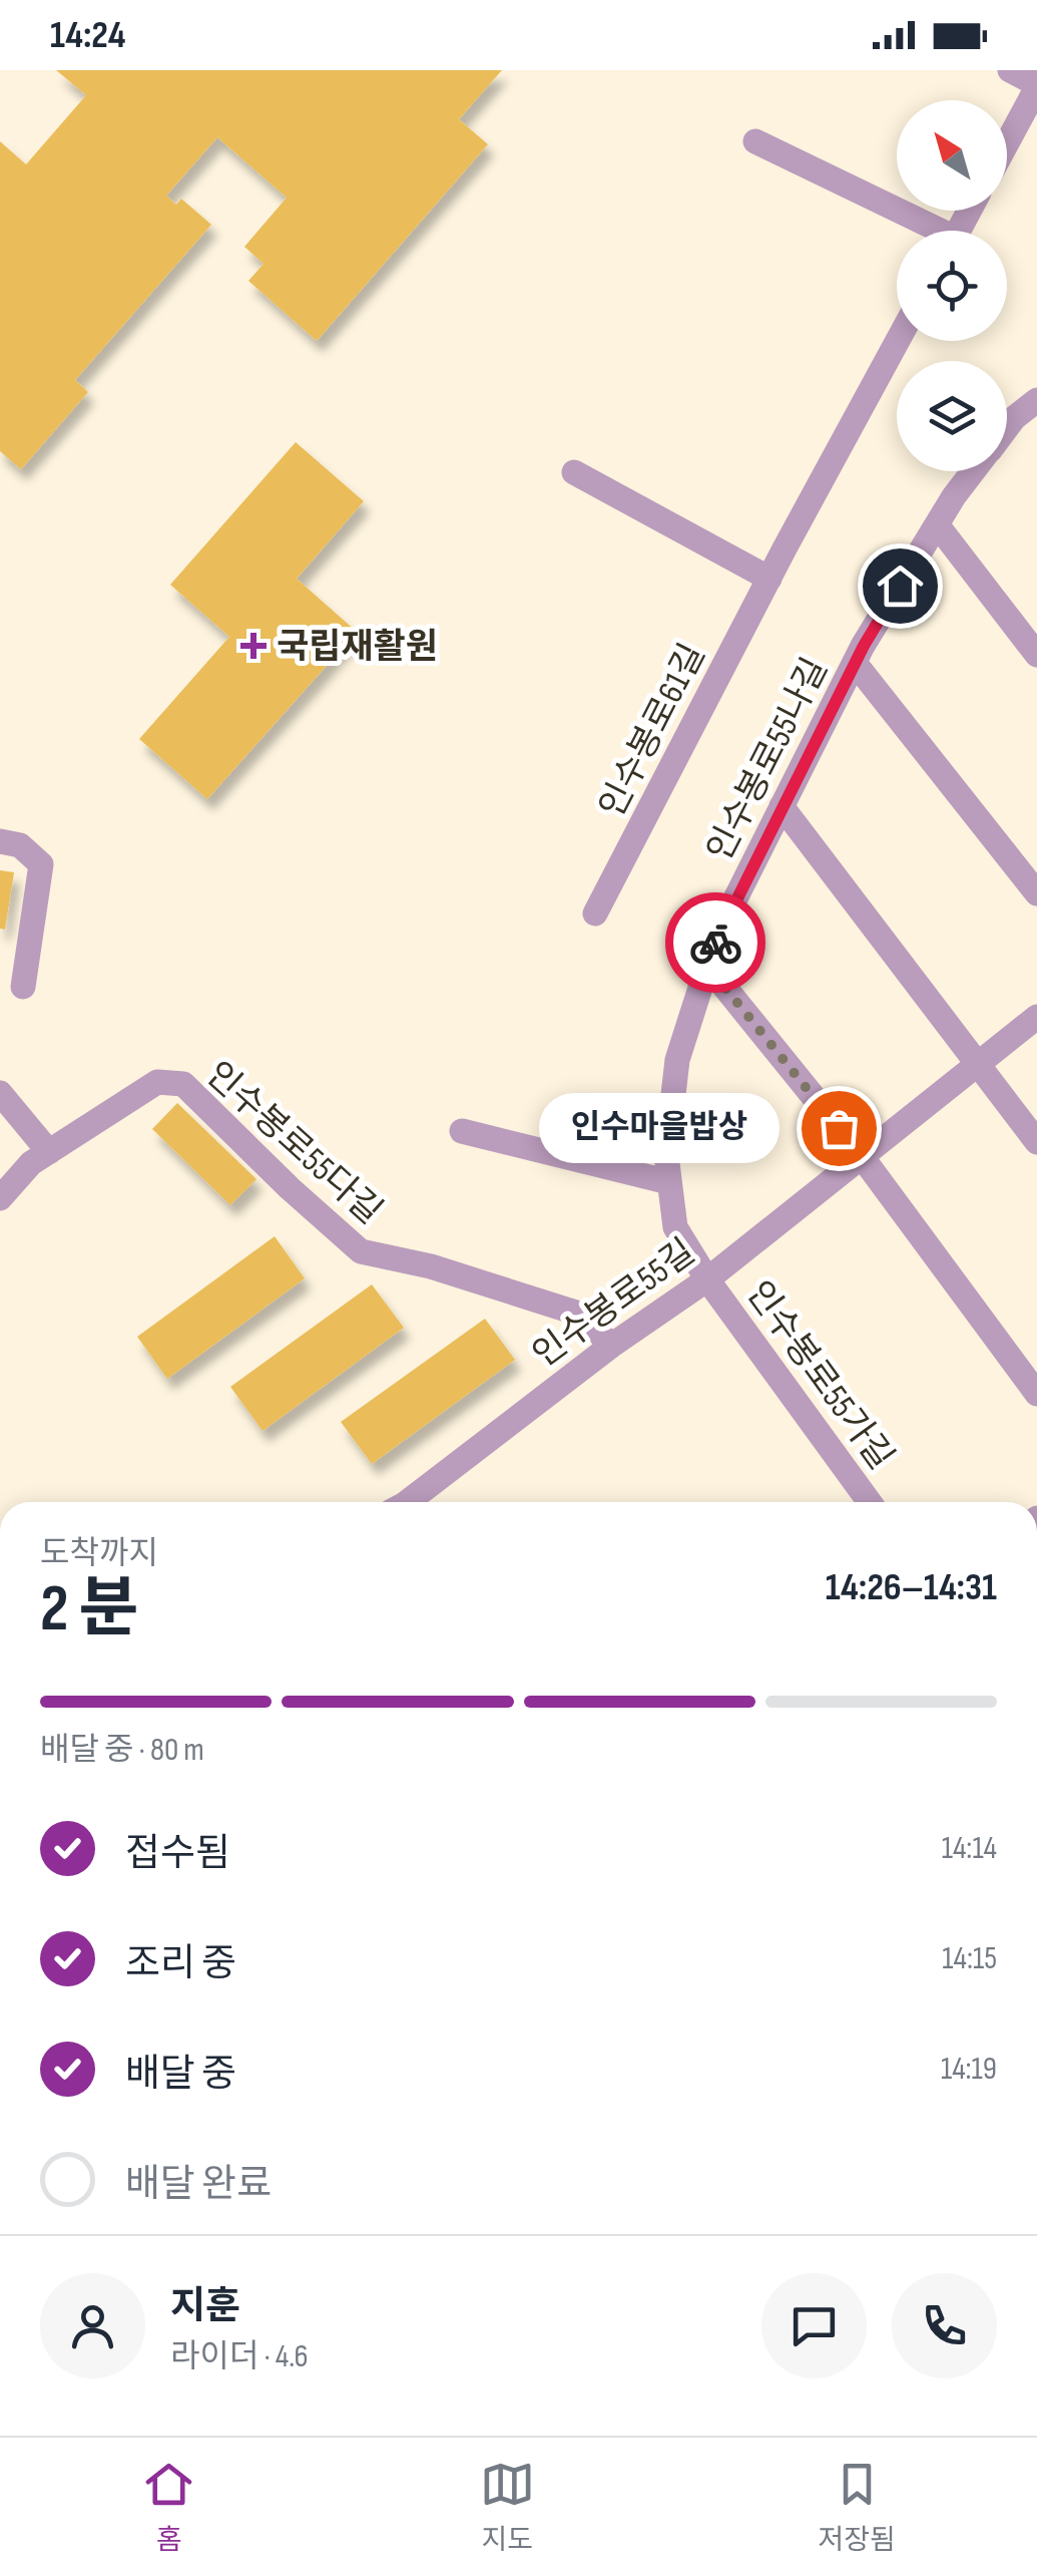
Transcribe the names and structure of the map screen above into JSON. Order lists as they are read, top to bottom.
{
  "streets": {
    "street": [
      "인수봉로61길",
      "인수봉로55나길",
      "인수봉로55다길",
      "인수봉로55길",
      "인수봉로55가길"
    ]
  },
  "crossings": [
    ["인수봉로55나길", "인수봉로55길"],
    ["인수봉로55나길", "인수봉로55가길"],
    ["인수봉로55다길", "인수봉로55길"],
    ["인수봉로55길", "인수봉로55가길"]
  ],
  "places": {
    "health": ["국립재활원"],
    "other": ["인수마을밥상"]
  },
  "north": "top left",
  "page": {
    "status": "14:24",
    "bubble": "인수마을밥상",
    "heading": ["2 분", "도착까지", "14:26–14:31"],
    "panel": ["지훈", "라이더 · 4.6"],
    "bar": "배달 중 · 80 m",
    "list": [
      ["접수됨", "14:14"],
      ["조리 중", "14:15"],
      ["배달 중", "14:19"],
      "배달 완료"
    ],
    "tabs": ["홈", "지도", "저장됨"]
  }
}
